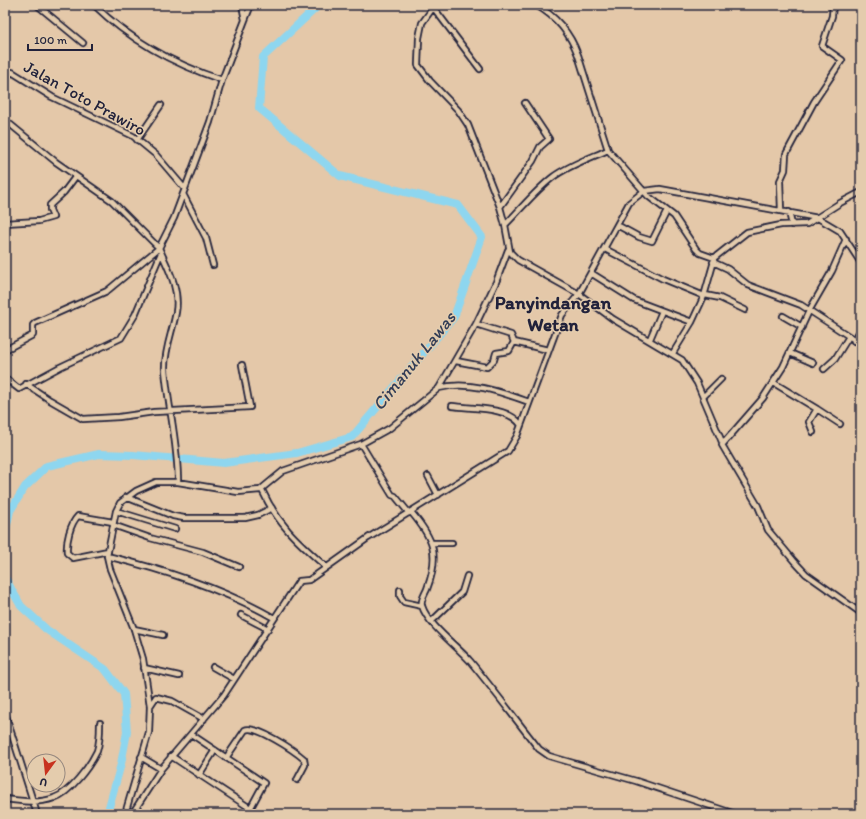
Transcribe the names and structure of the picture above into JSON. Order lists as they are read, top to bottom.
{
  "streets": {
    "street": ["Jalan Toto Prawiro"]
  },
  "districts": ["Panyindangan Wetan"],
  "water": ["Cimanuk Lawas"],
  "scale_bar": "100 m",
  "north": "bottom"
}
